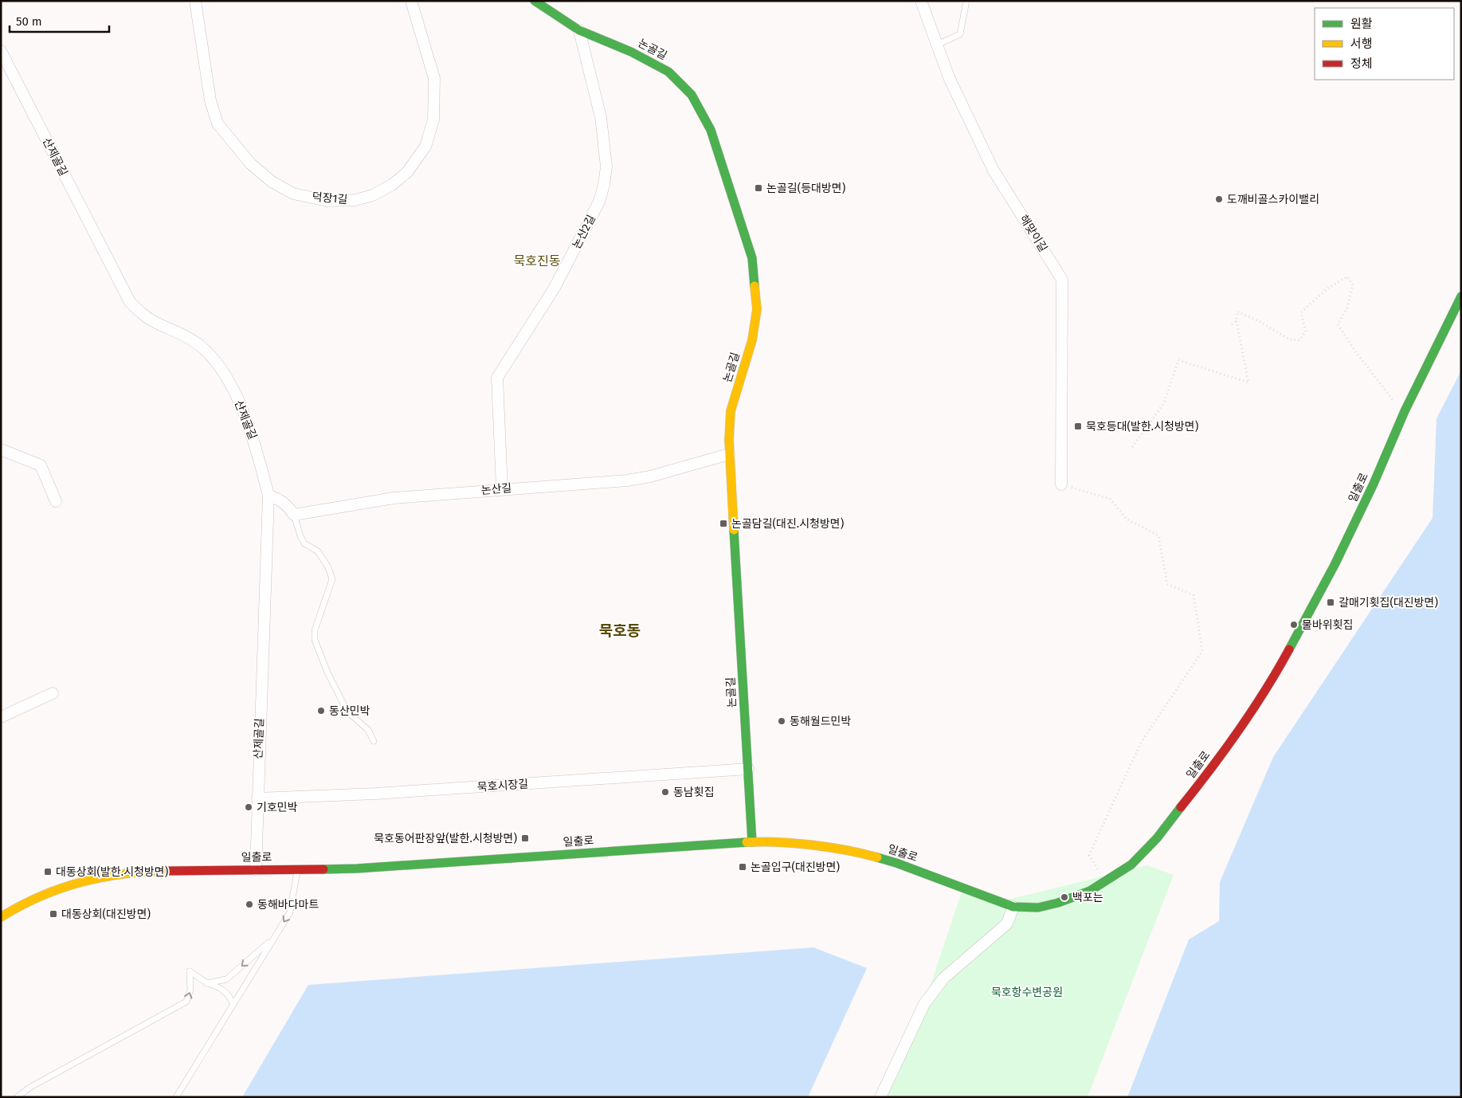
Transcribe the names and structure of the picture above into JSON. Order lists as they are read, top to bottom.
{
  "streets": {
    "street": [
      "논골길",
      "산제골길",
      "덕장1길",
      "논산2길",
      "해맞이길",
      "일출로",
      "논산길",
      "묵호시장길"
    ]
  },
  "crossings": [
    ["논골길", "논산2길"],
    ["논골길", "일출로"],
    ["논골길", "논산길"],
    ["논골길", "묵호시장길"],
    ["산제골길", "일출로"],
    ["산제골길", "묵호시장길"],
    ["논산2길", "논산길"]
  ],
  "districts": ["묵호진동", "묵호동"],
  "parks": ["묵호항수변공원"],
  "places": {
    "transit": [
      "논골길(등대방면)",
      "묵호등대(발한.시청방면)",
      "논골담길(대진.시청방면)",
      "갈매기횟집(대진방면)",
      "묵호동어판장앞(발한.시청방면)",
      "논골입구(대진방면)",
      "대동상회(발한.시청방면)",
      "대동상회(대진방면)"
    ],
    "other": [
      "도깨비골스카이밸리",
      "물바위횟집",
      "동산민박",
      "동해월드민박",
      "동남횟집",
      "기호민박",
      "백포는",
      "동해바다마트"
    ]
  },
  "legend": ["원활", "서행", "정체"],
  "scale_bar": "50 m"
}
